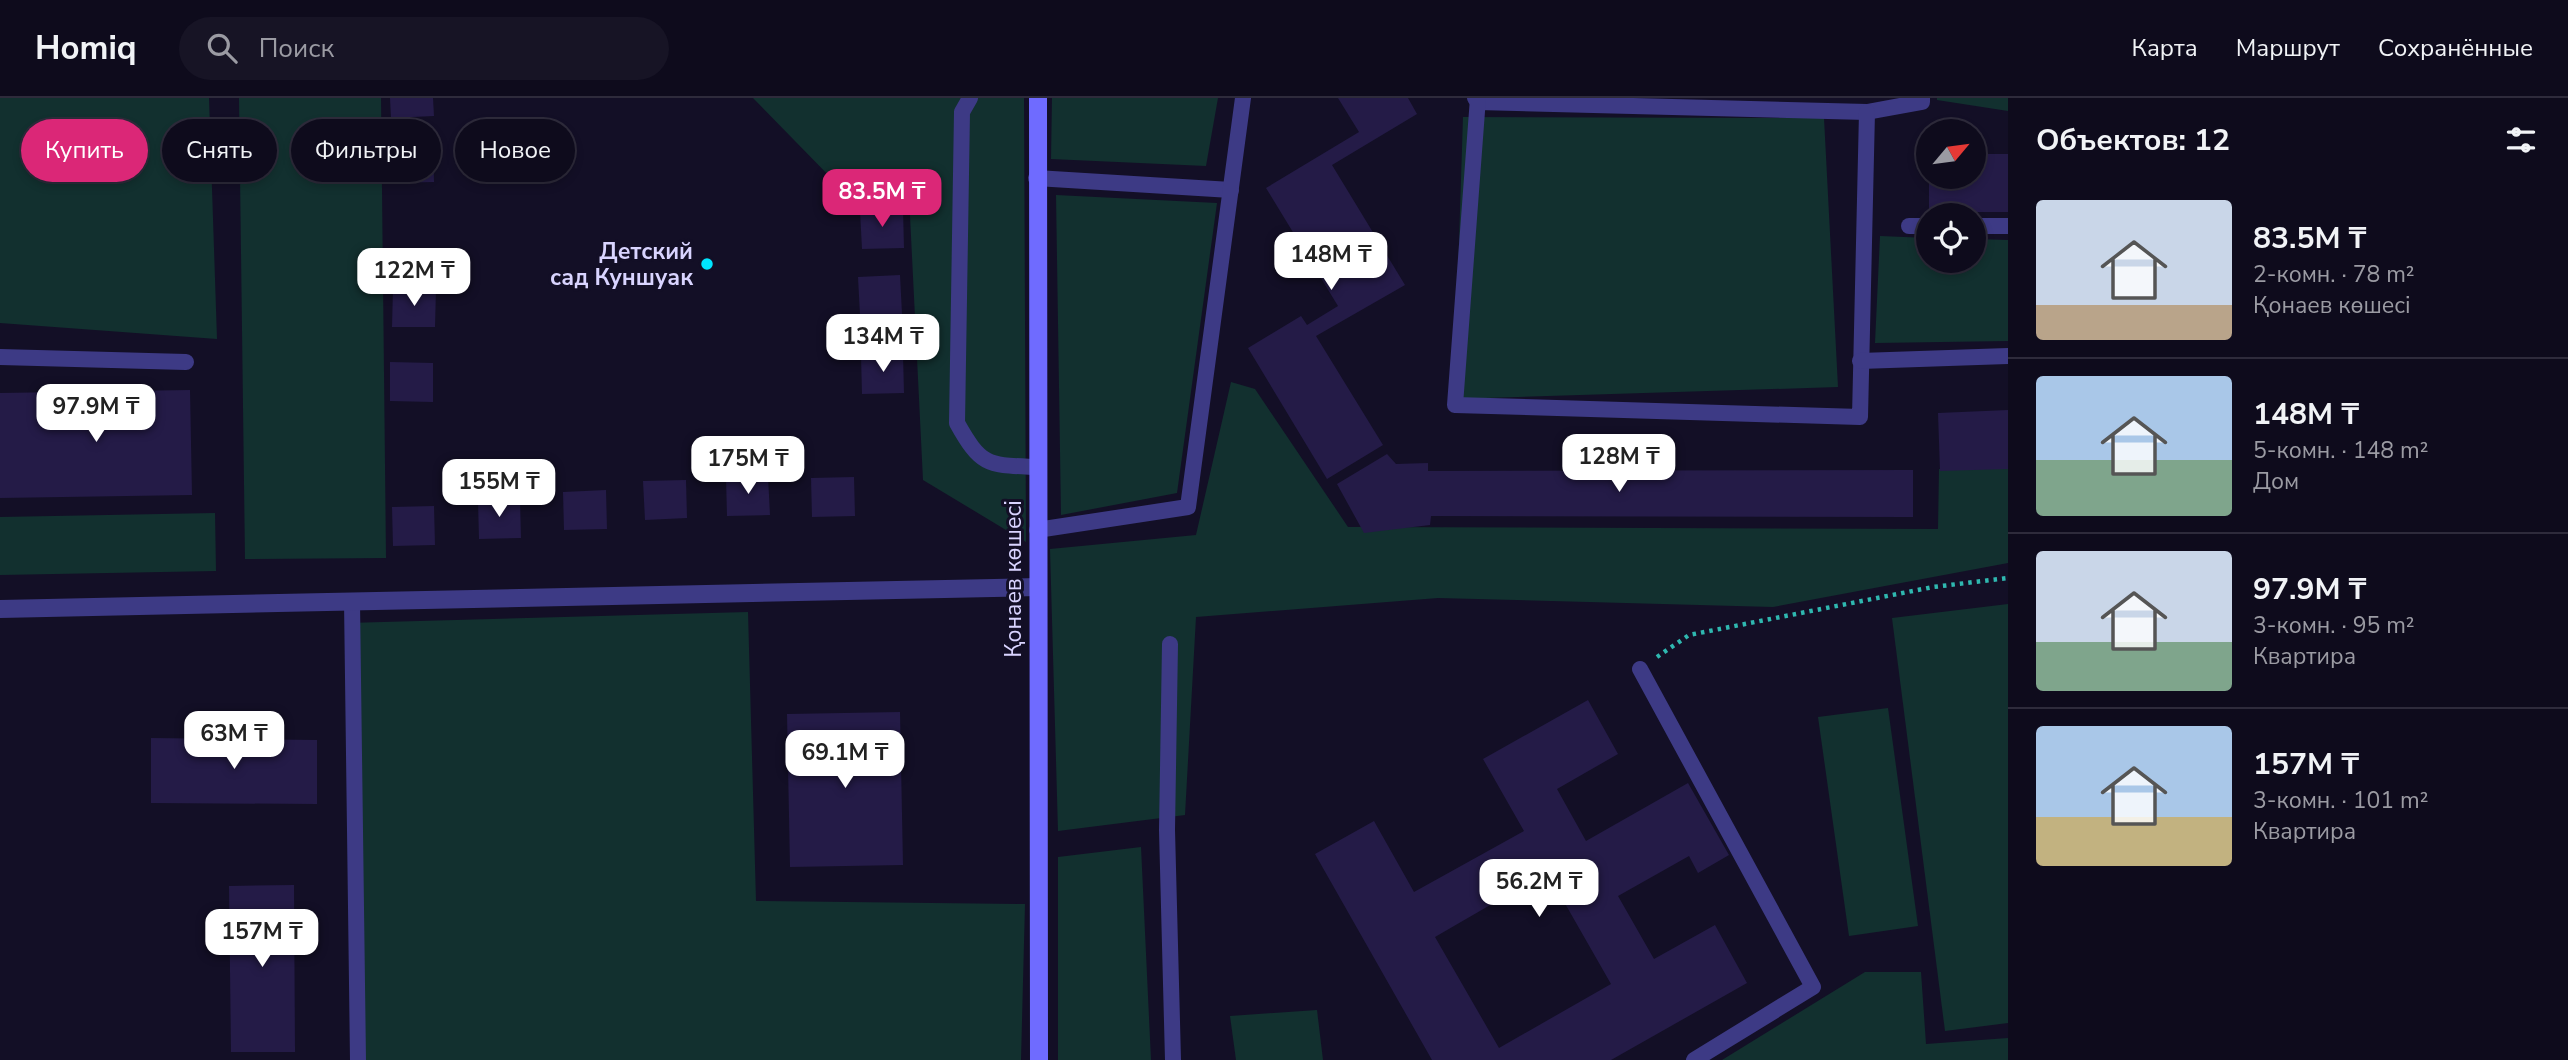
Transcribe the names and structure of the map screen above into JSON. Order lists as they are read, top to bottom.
{
  "streets": {
    "street": ["Қонаев көшесі"]
  },
  "places": ["Детский сад Куншуак"],
  "north": "top right",
  "page": {
    "header": "Homiq",
    "search": "Поиск",
    "nav": ["Карта", "Маршрут", "Сохранённые"],
    "heading": "Объектов: 12",
    "chip": [
      "Купить",
      "Снять",
      "Фильтры",
      "Новое"
    ],
    "price": [
      "83.5M ₸",
      "148M ₸",
      "122M ₸",
      "134M ₸",
      "97.9M ₸",
      "128M ₸",
      "175M ₸",
      "155M ₸",
      "63M ₸",
      "69.1M ₸",
      "56.2M ₸",
      "157M ₸"
    ],
    "list": [
      {
        "name": "83.5M ₸",
        "note": "2-комн. · 78 m² · Қонаев көшесі"
      },
      {
        "name": "148M ₸",
        "note": "5-комн. · 148 m² · Дом"
      },
      {
        "name": "97.9M ₸",
        "note": "3-комн. · 95 m² · Квартира"
      },
      {
        "name": "157M ₸",
        "note": "3-комн. · 101 m² · Квартира"
      }
    ]
  }
}
